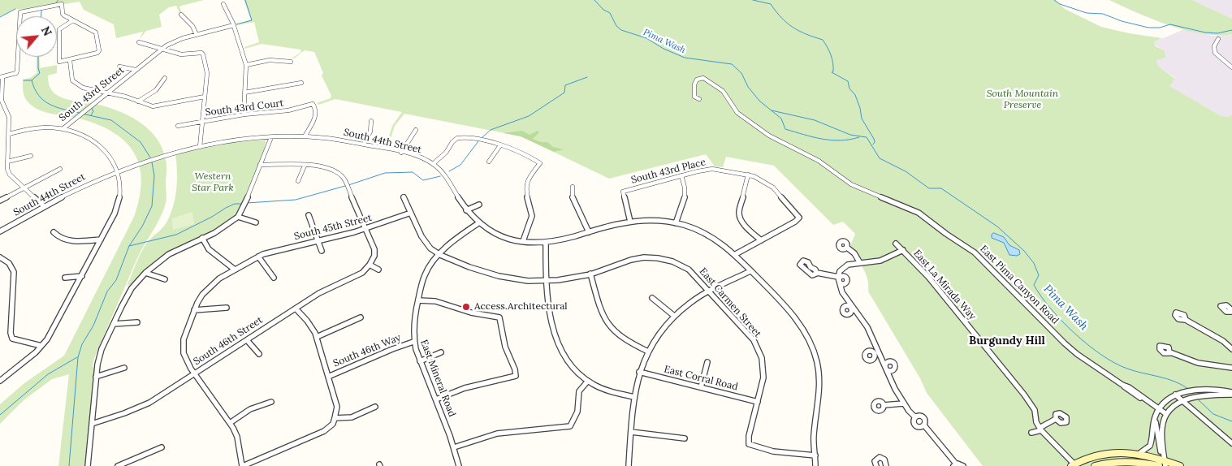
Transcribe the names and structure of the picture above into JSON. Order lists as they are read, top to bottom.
{
  "streets": {
    "street": [
      "South 43rd Street",
      "South 43rd Court",
      "South 44th Street",
      "South 43rd Place",
      "South 45th Street",
      "East La Mirada Way",
      "East Pima Canyon Road",
      "East Carmen Street",
      "South 46th Street",
      "South 46th Way",
      "East Mineral Road",
      "East Corral Road"
    ]
  },
  "crossings": [
    ["South 43rd Court", "South 44th Street"],
    ["South 44th Street", "South 43rd Place"],
    ["South 44th Street", "East Carmen Street"],
    ["South 44th Street", "East Mineral Road"],
    ["South 45th Street", "South 46th Street"],
    ["East Carmen Street", "East Mineral Road"],
    ["East Carmen Street", "East Corral Road"],
    ["South 46th Way", "East Mineral Road"]
  ],
  "districts": ["Burgundy Hill"],
  "water": ["Pima Wash"],
  "parks": ["South Mountain Preserve", "Western Star Park"],
  "places": ["Access.Architectural"],
  "north": "top right"
}
